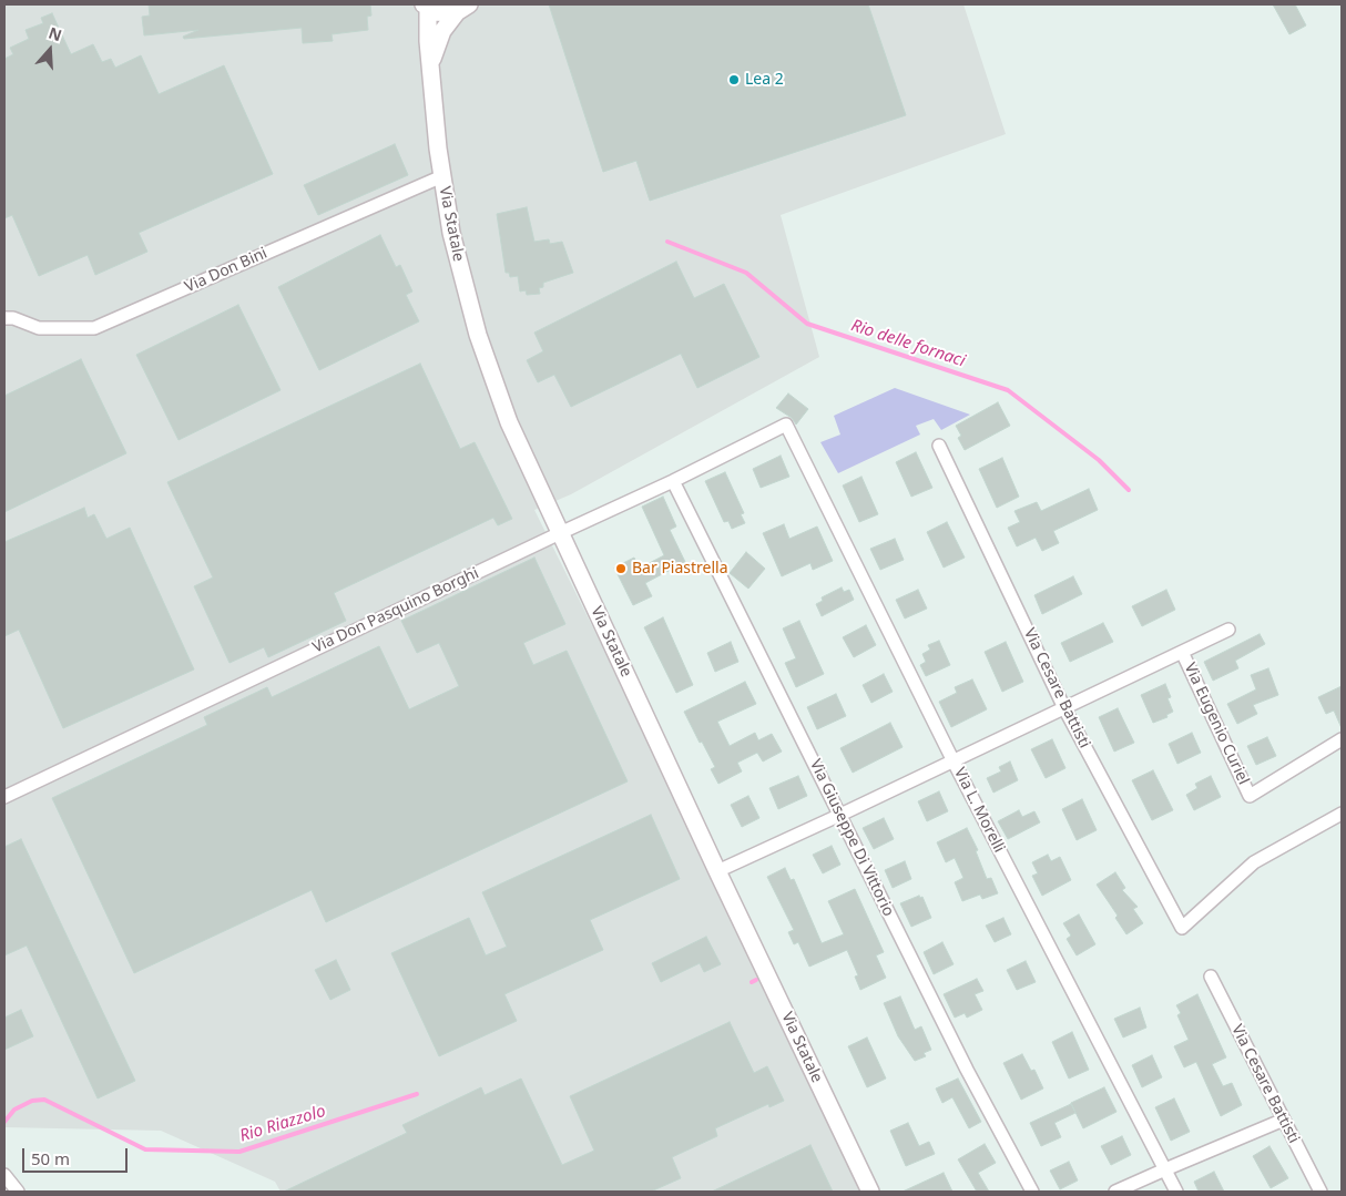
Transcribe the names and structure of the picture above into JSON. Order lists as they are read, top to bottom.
{
  "streets": {
    "main road": ["Via Statale"],
    "street": [
      "Via Don Bini",
      "Via Don Pasquino Borghi",
      "Via Cesare Battisti",
      "Via Eugenio Curiel",
      "Via L. Morelli",
      "Via Giuseppe Di Vittorio"
    ]
  },
  "crossings": [
    ["Via Statale", "Via Don Bini"],
    ["Via Statale", "Via Don Pasquino Borghi"],
    ["Via Statale", "Via Eugenio Curiel"],
    ["Via Don Pasquino Borghi", "Via L. Morelli"],
    ["Via Don Pasquino Borghi", "Via Giuseppe Di Vittorio"],
    ["Via Cesare Battisti", "Via Eugenio Curiel"],
    ["Via Eugenio Curiel", "Via L. Morelli"],
    ["Via Eugenio Curiel", "Via Giuseppe Di Vittorio"]
  ],
  "water": ["Rio delle fornaci", "Rio Riazzolo"],
  "places": ["Lea 2", "Bar Piastrella"],
  "scale_bar": "50 m",
  "north": "top"
}
